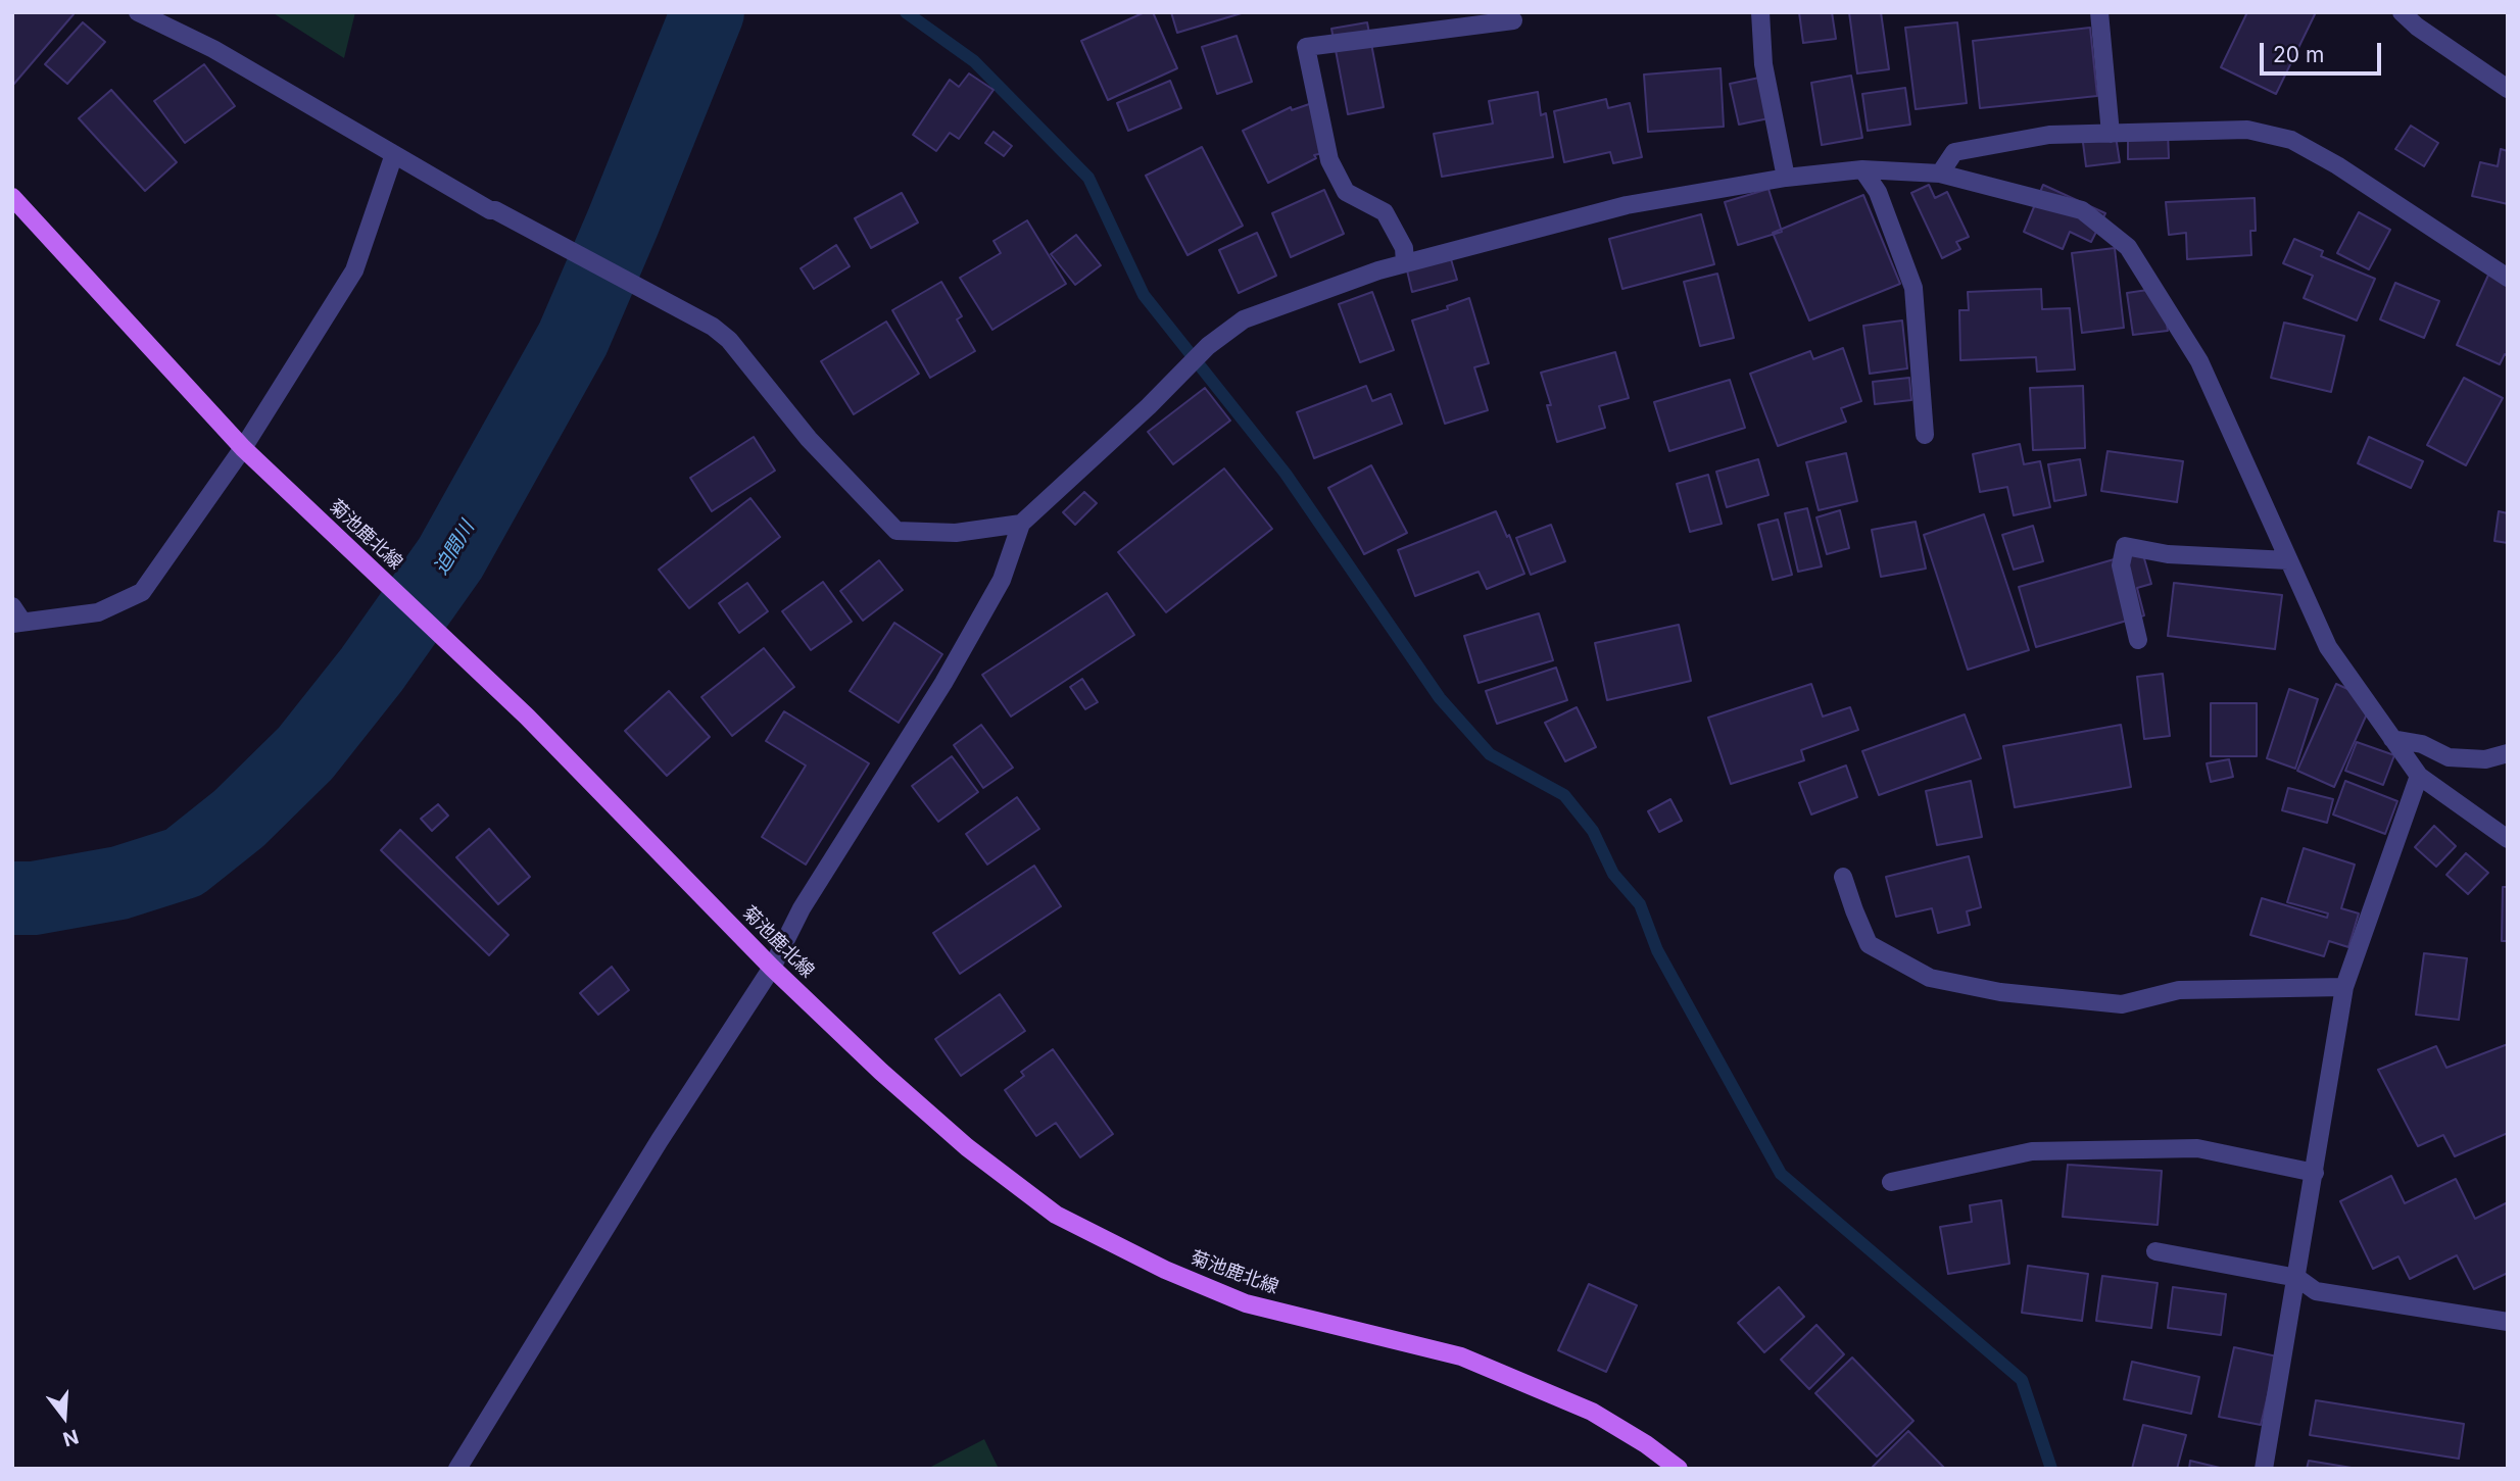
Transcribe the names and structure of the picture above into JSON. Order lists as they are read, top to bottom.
{
  "streets": {
    "main road": ["菊池鹿北線"]
  },
  "water": ["迫間川"],
  "scale_bar": "20 m",
  "north": "bottom"
}
